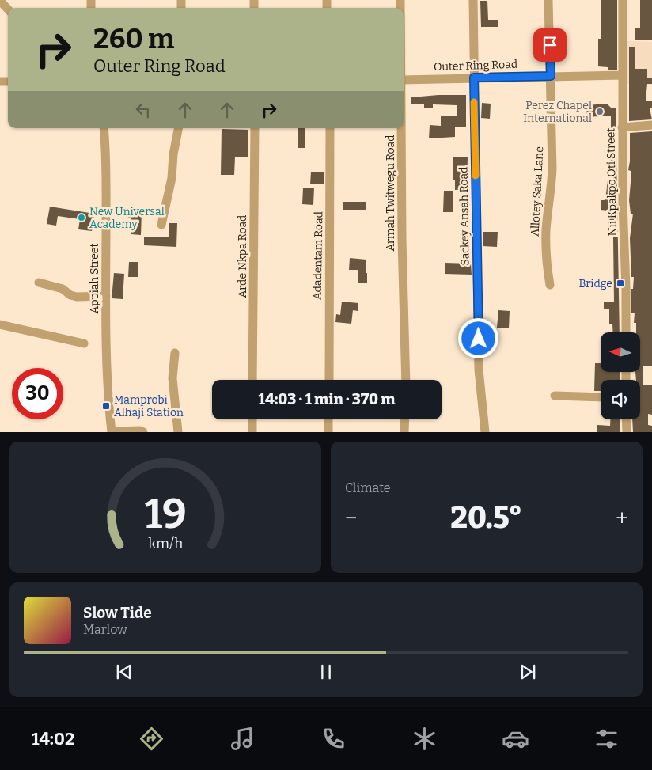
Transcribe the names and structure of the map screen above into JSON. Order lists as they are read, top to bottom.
{
  "streets": {
    "street": [
      "Outer Ring Road",
      "Nii Kpakpo Oti Street",
      "Allotey Saka Lane",
      "Armah Twitwegu Road",
      "Sackey Ansah Road",
      "Adadentam Road",
      "Arde Nkpa Road",
      "Appiah Street"
    ]
  },
  "crossings": [
    ["Outer Ring Road", "Nii Kpakpo Oti Street"],
    ["Outer Ring Road", "Allotey Saka Lane"],
    ["Outer Ring Road", "Sackey Ansah Road"]
  ],
  "places": {
    "other": ["Perez Chapel International", "New Universal Academy"],
    "transit": ["Bridge", "Mamprobi Alhaji Station"]
  },
  "north": "left",
  "page": {
    "turn": ["260 m", "Outer Ring Road"],
    "limit": "30",
    "trip": "14:03 · 1 min · 370 m",
    "tile": "Climate",
    "heat": ["−", "20.5°", "+"],
    "song": ["Slow Tide", "Marlow"],
    "tabs": "14:02",
    "gauge": ["19", "km/h"]
  }
}
